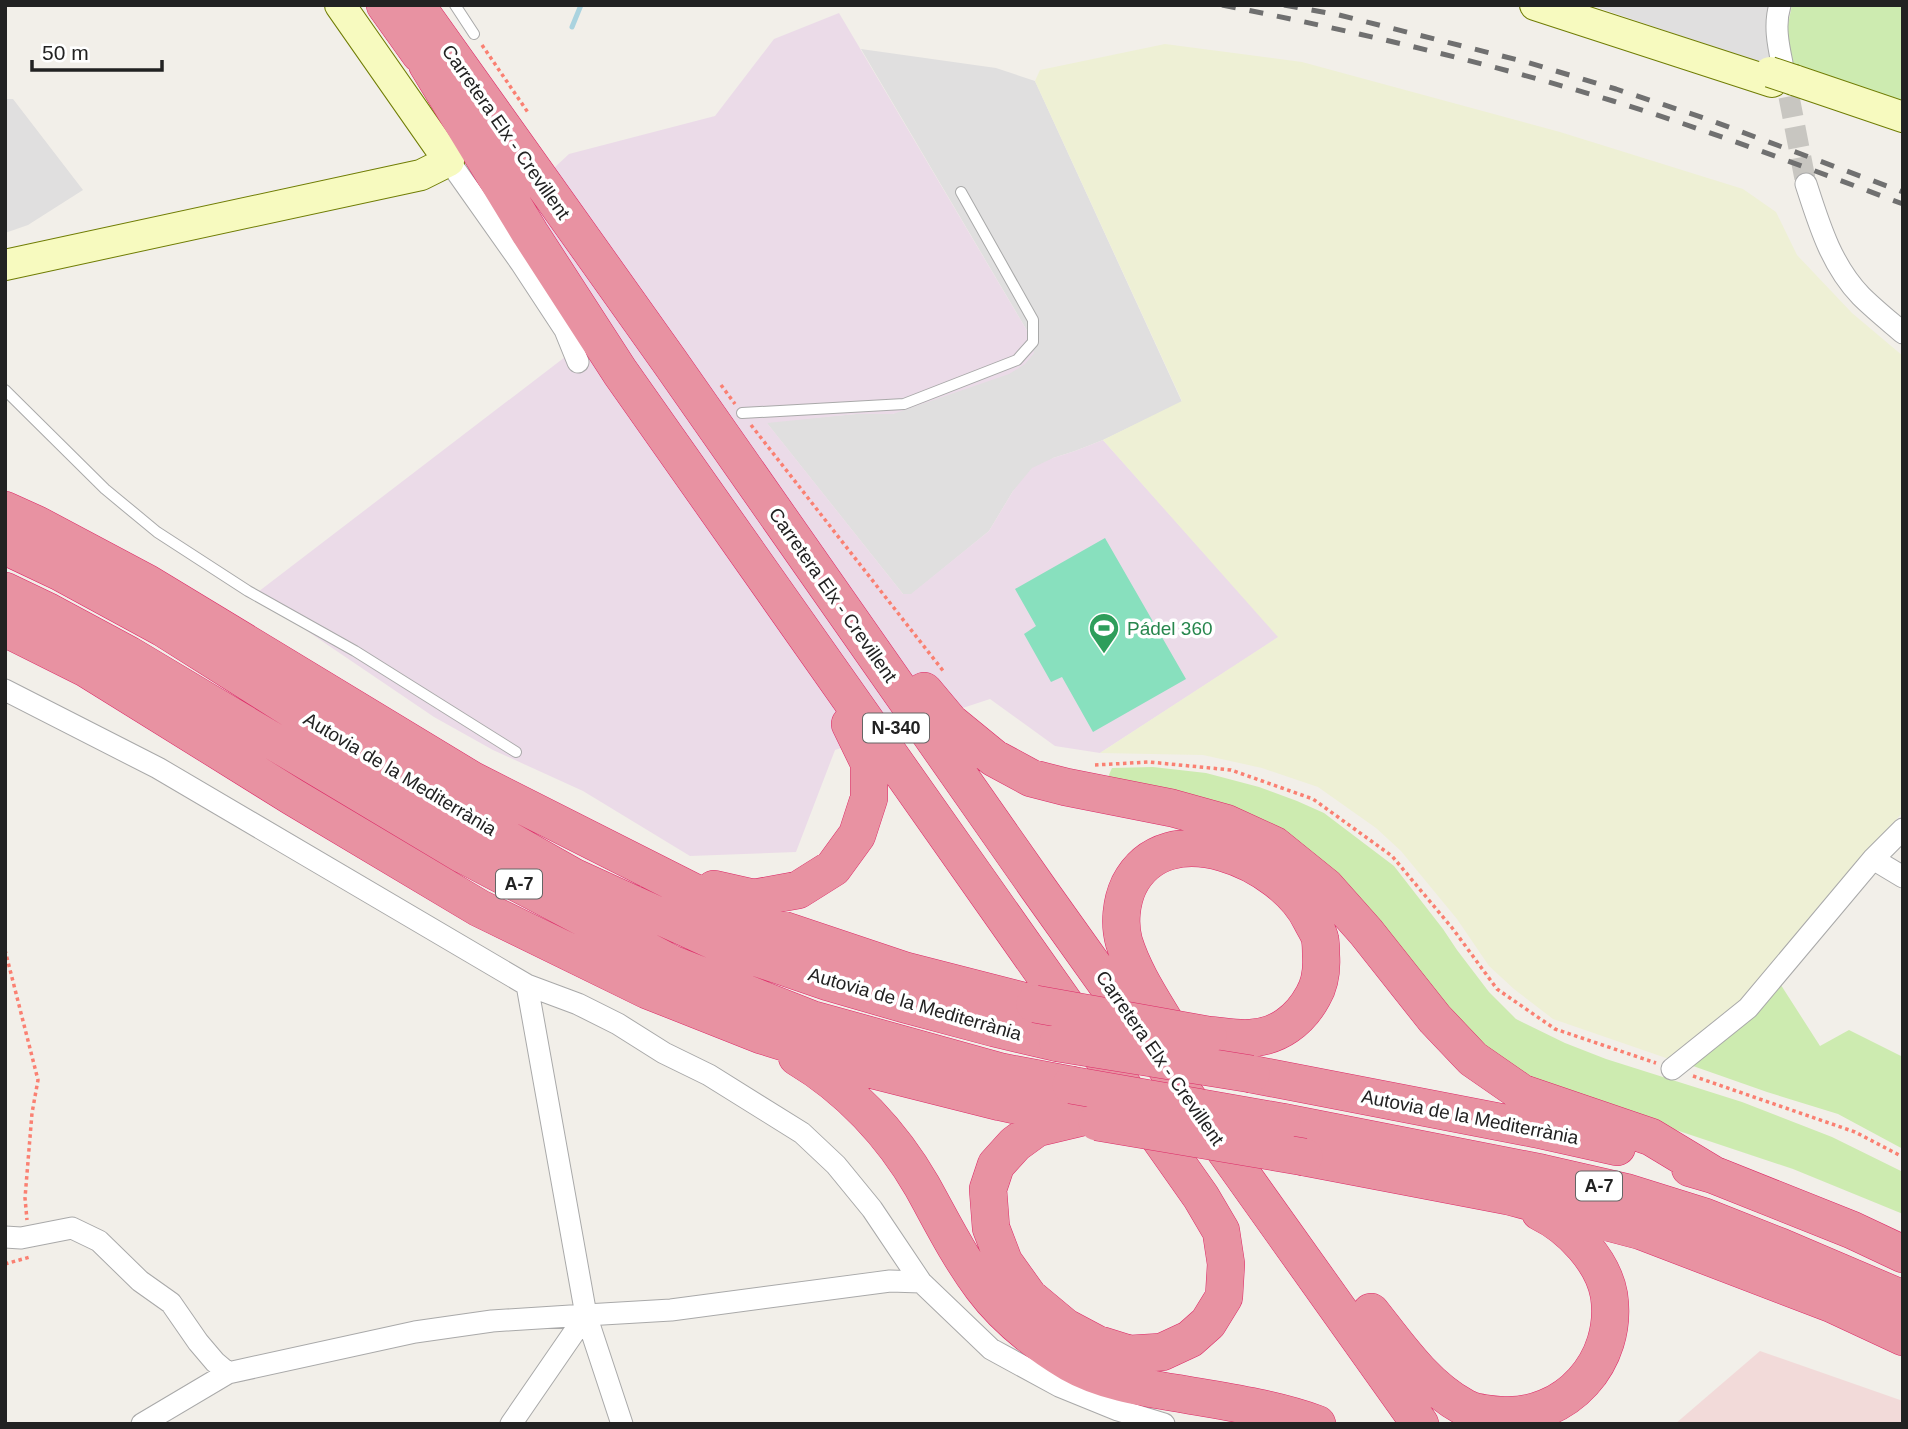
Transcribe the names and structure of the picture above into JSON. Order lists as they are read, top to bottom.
{
  "streets": {
    "highway": [
      "Carretera Elx - Crevillent",
      "N-340",
      "Autovia de la Mediterrània",
      "A-7"
    ]
  },
  "places": {
    "sports": ["Pádel 360"]
  },
  "scale_bar": "50 m"
}
